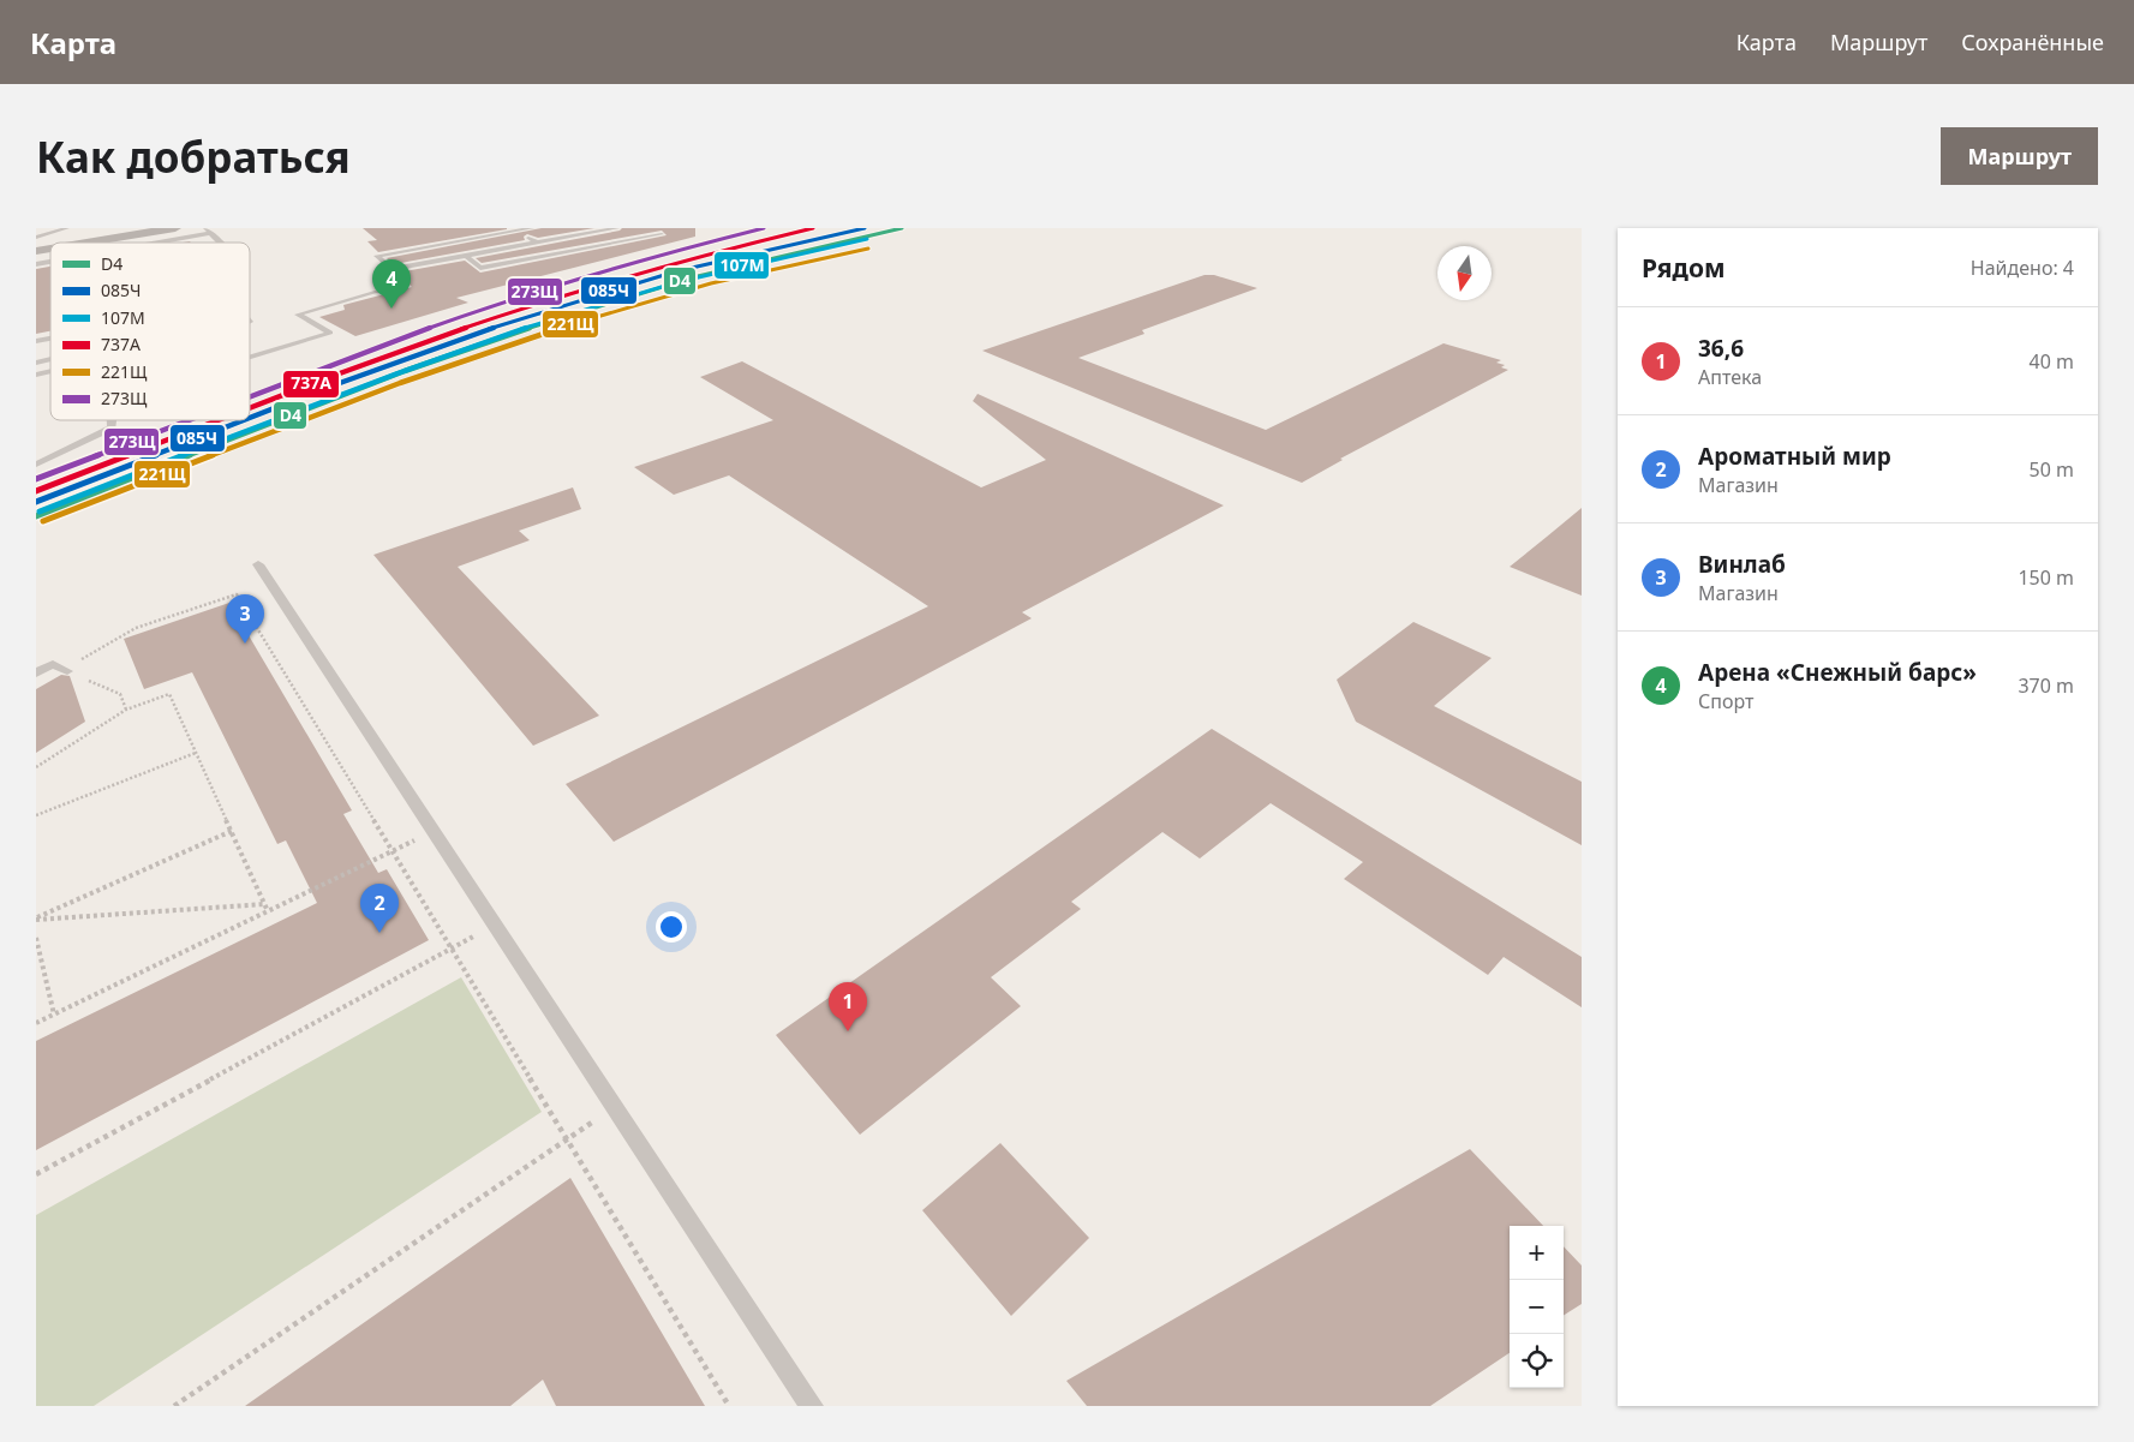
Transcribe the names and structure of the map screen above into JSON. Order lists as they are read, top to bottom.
{
  "lines": [
    "transit line D4",
    "transit line 085Ч",
    "transit line 737А",
    "transit line 273Щ",
    "transit line 107М",
    "transit line 221Щ"
  ],
  "legend": [
    "D4",
    "085Ч",
    "107М",
    "737А",
    "221Щ",
    "273Щ"
  ],
  "north": "bottom",
  "page": {
    "header": "Карта",
    "nav": ["Карта", "Маршрут", "Сохранённые"],
    "buttons": "Маршрут",
    "title": "Как добраться",
    "heading": ["Рядом", "Найдено: 4"],
    "pins": [
      "4",
      "3",
      "2",
      "1"
    ],
    "list": [
      {
        "mark": "1",
        "name": "36,6",
        "note": "Аптека",
        "value": "40 m"
      },
      {
        "mark": "2",
        "name": "Ароматный мир",
        "note": "Магазин",
        "value": "50 m"
      },
      {
        "mark": "3",
        "name": "Винлаб",
        "note": "Магазин",
        "value": "150 m"
      },
      {
        "mark": "4",
        "name": "Арена «Снежный барс»",
        "note": "Спорт",
        "value": "370 m"
      }
    ],
    "map_buttons": ["+", "−"]
  }
}
